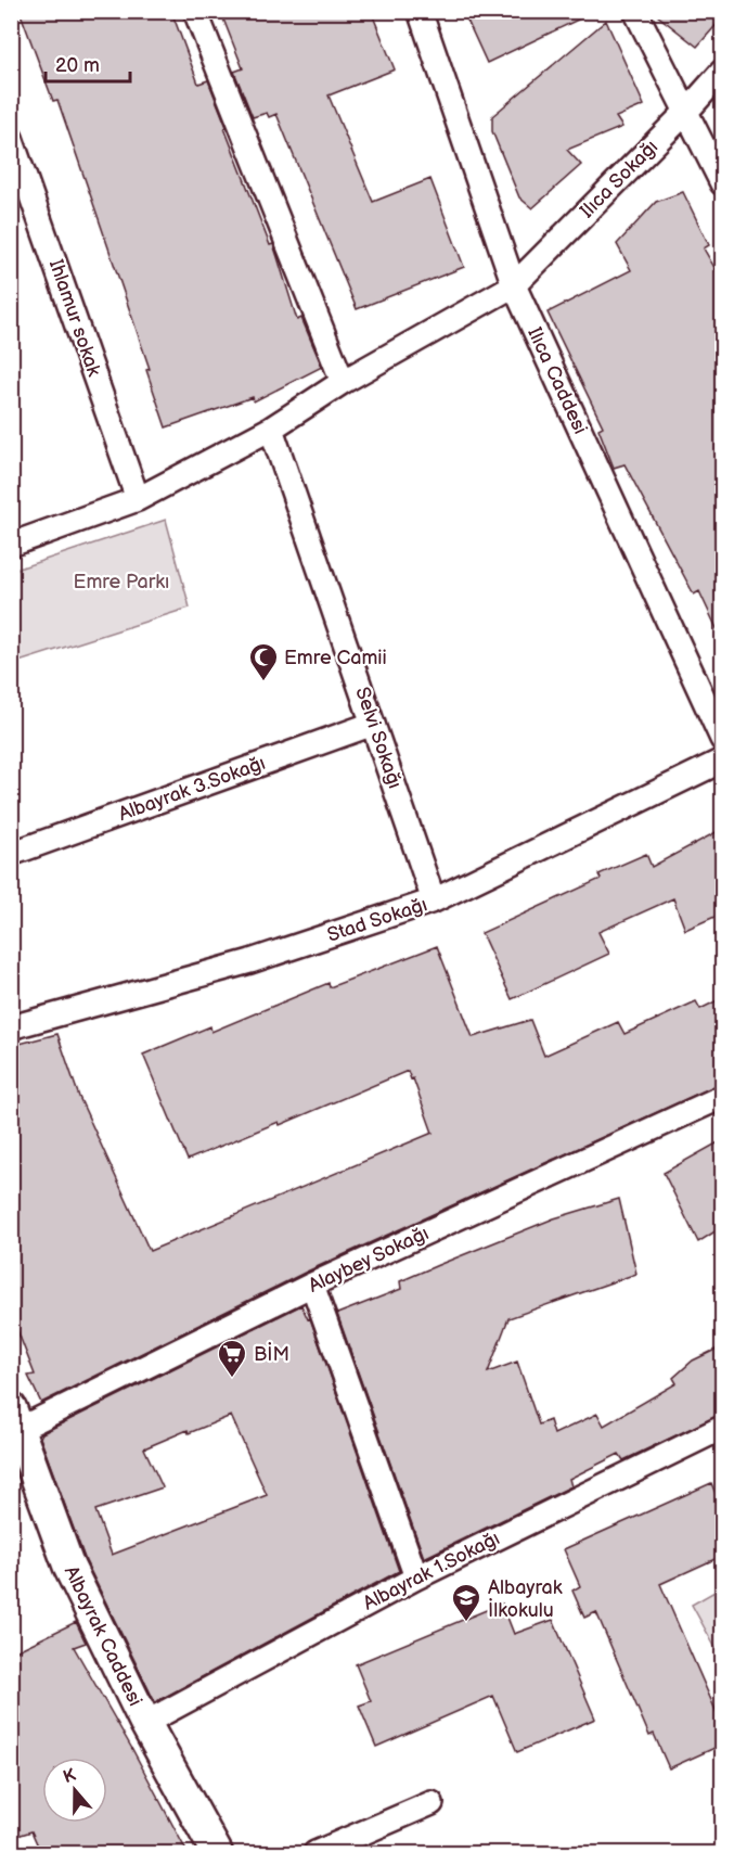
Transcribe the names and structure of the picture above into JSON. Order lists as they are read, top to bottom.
{
  "streets": {
    "street": [
      "Ilıca Sokağı",
      "Ihlamur sokak",
      "Ilıca Caddesi",
      "Selvi Sokağı",
      "Albayrak 3.Sokağı",
      "Stad Sokağı",
      "Alaybey Sokağı",
      "Albayrak 1.Sokağı",
      "Albayrak Caddesi"
    ]
  },
  "crossings": [
    ["Ilıca Sokağı", "Ihlamur sokak"],
    ["Ilıca Sokağı", "Ilıca Caddesi"],
    ["Ilıca Sokağı", "Selvi Sokağı"],
    ["Selvi Sokağı", "Albayrak 3.Sokağı"],
    ["Selvi Sokağı", "Stad Sokağı"],
    ["Alaybey Sokağı", "Albayrak Caddesi"],
    ["Albayrak 1.Sokağı", "Albayrak Caddesi"]
  ],
  "parks": ["Emre Parkı"],
  "places": {
    "mosque": ["Emre Camii"],
    "supermarket": ["BİM"],
    "school or university": ["Albayrak İlkokulu"]
  },
  "scale_bar": "20 m",
  "north": "top"
}
